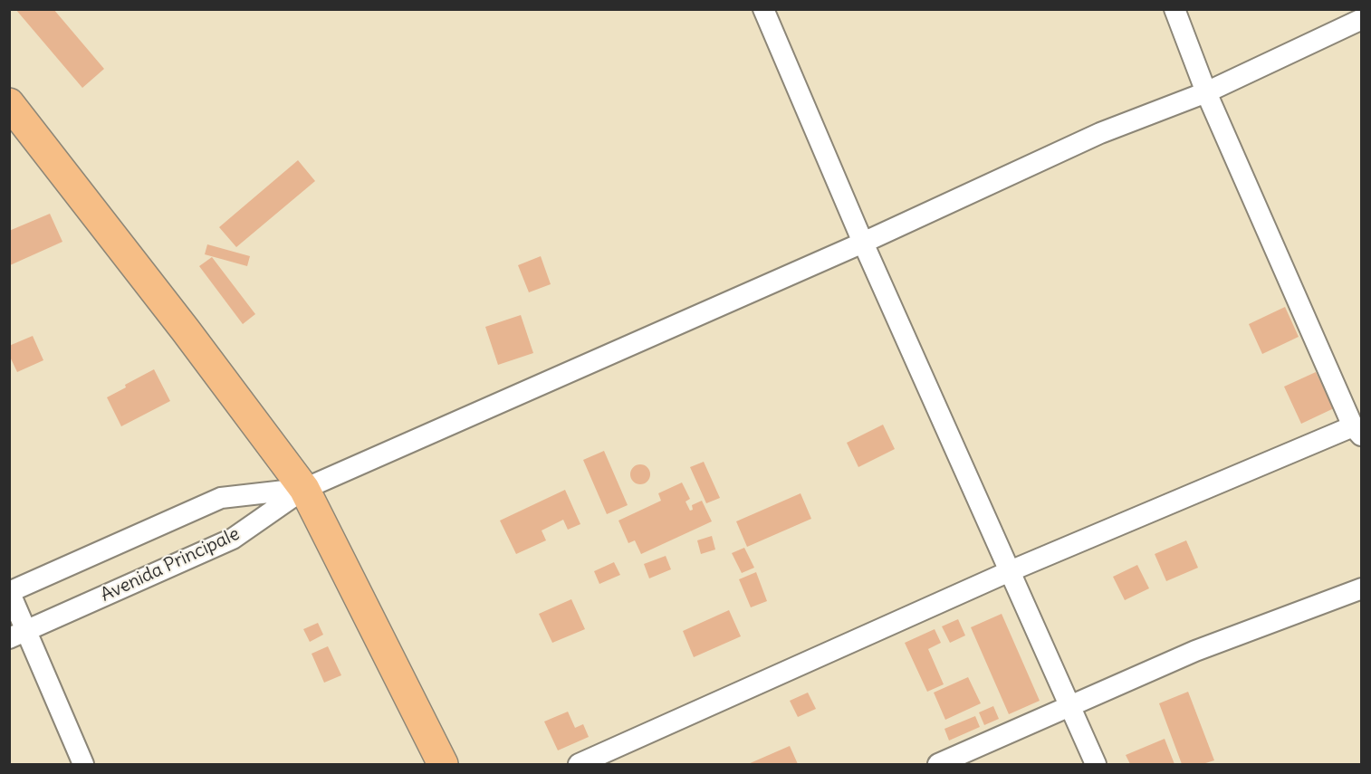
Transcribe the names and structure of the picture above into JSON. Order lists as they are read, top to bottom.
{
  "streets": {
    "street": ["Avenida Principale"]
  }
}
